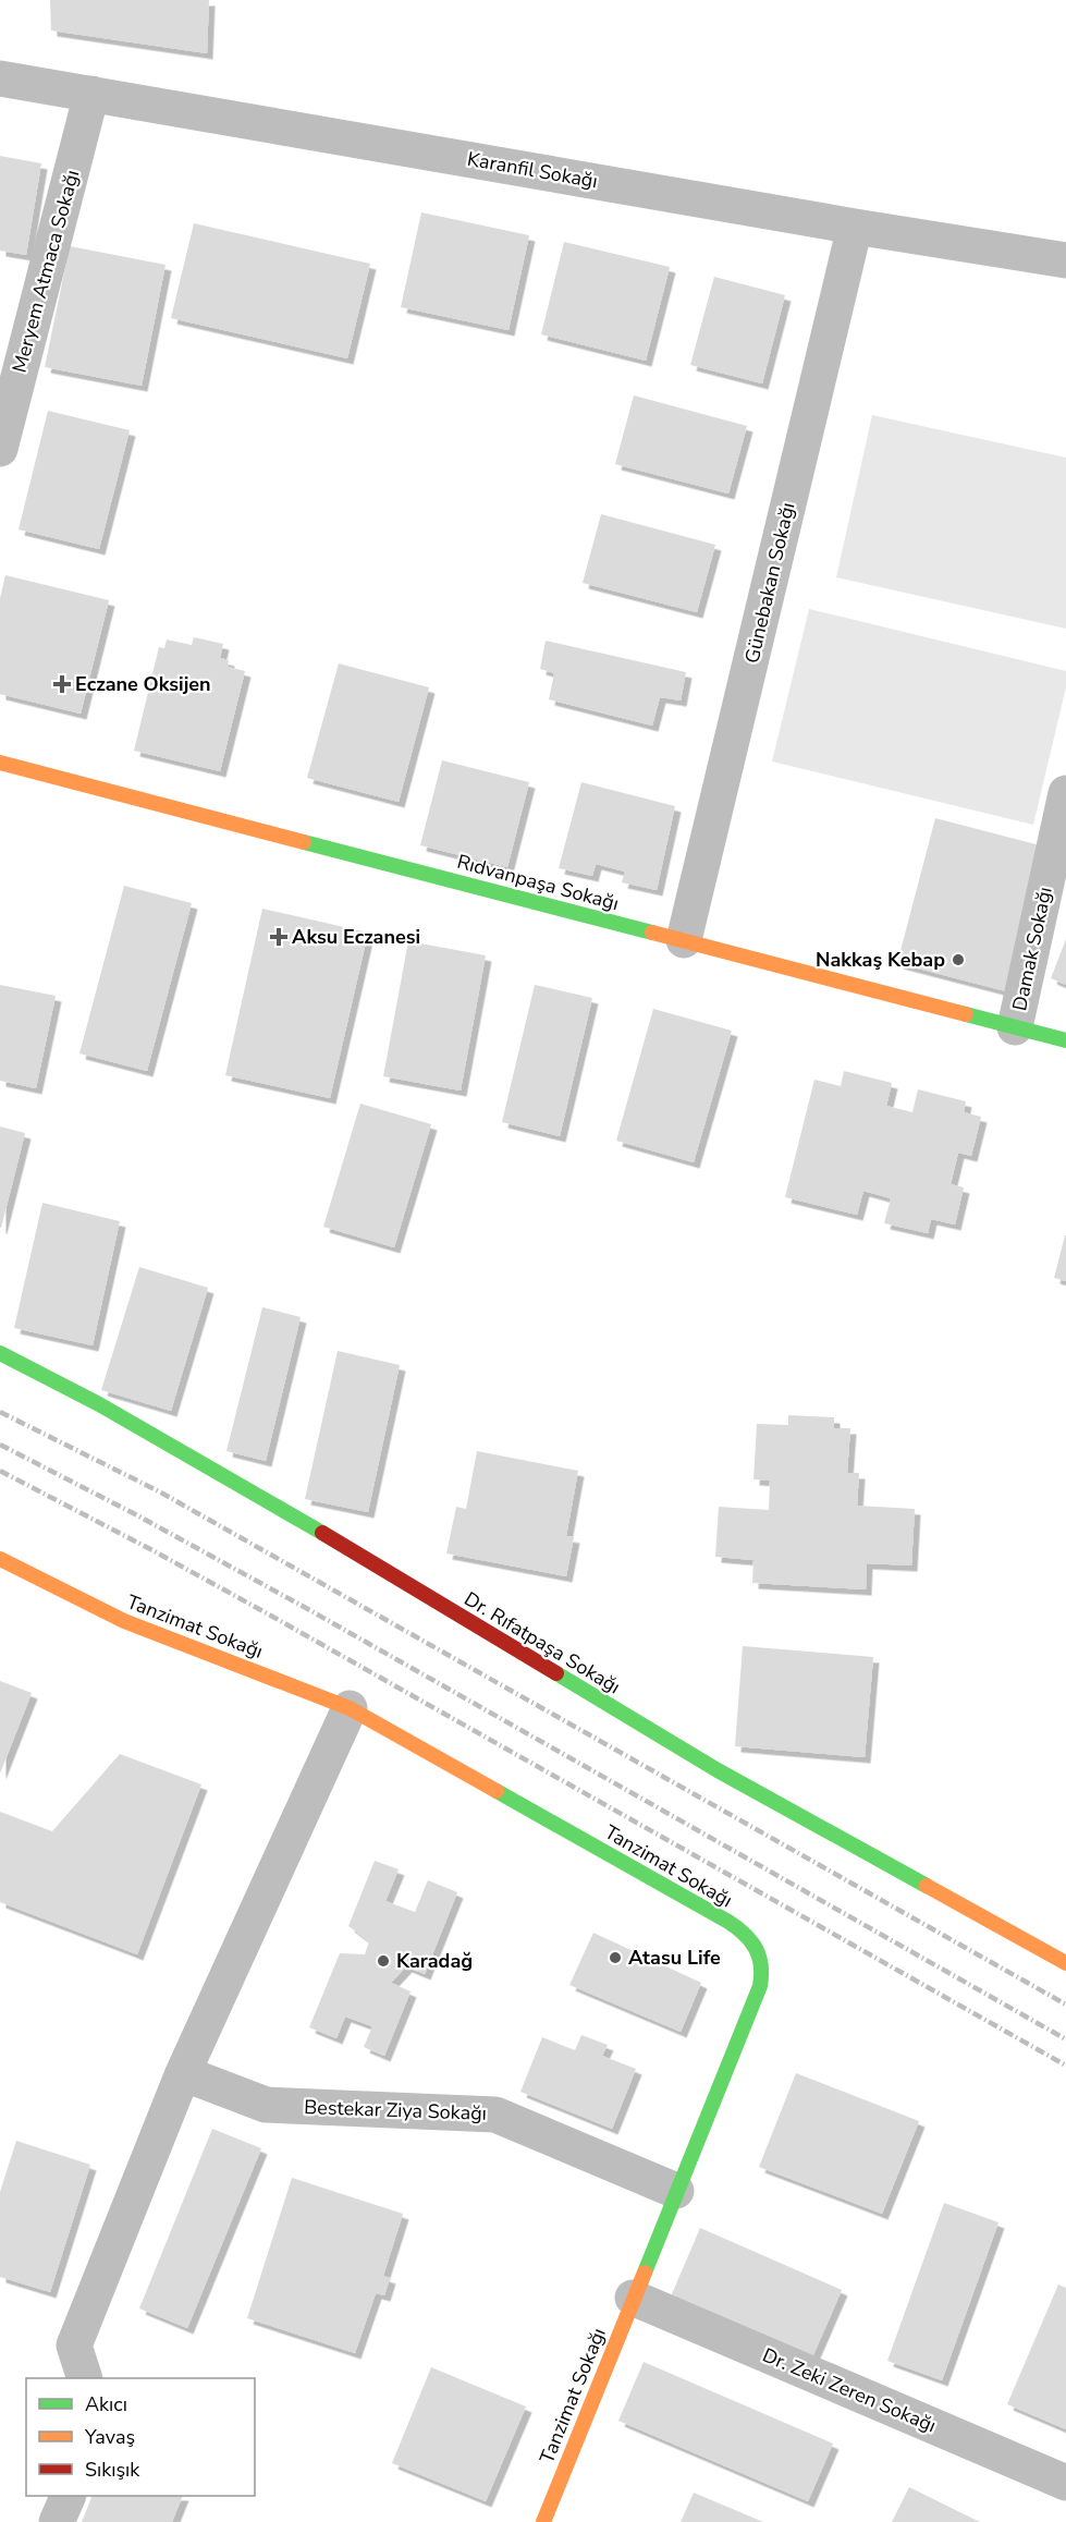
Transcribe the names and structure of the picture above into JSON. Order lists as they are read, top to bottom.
{
  "streets": {
    "street": [
      "Karanfil Sokağı",
      "Meryem Atmaca Sokağı",
      "Günebakan Sokağı",
      "Rıdvanpaşa Sokağı",
      "Damak Sokağı",
      "Tanzimat Sokağı",
      "Dr. Rıfatpaşa Sokağı",
      "Bestekar Ziya Sokağı",
      "Dr. Zeki Zeren Sokağı"
    ]
  },
  "crossings": [
    ["Karanfil Sokağı", "Meryem Atmaca Sokağı"],
    ["Karanfil Sokağı", "Günebakan Sokağı"],
    ["Günebakan Sokağı", "Rıdvanpaşa Sokağı"],
    ["Rıdvanpaşa Sokağı", "Damak Sokağı"],
    ["Tanzimat Sokağı", "Bestekar Ziya Sokağı"],
    ["Tanzimat Sokağı", "Dr. Zeki Zeren Sokağı"]
  ],
  "places": {
    "health": ["Eczane Oksijen", "Aksu Eczanesi"],
    "other": ["Nakkaş Kebap", "Atasu Life", "Karadağ"]
  },
  "legend": ["Akıcı", "Yavaş", "Sıkışık"]
}
